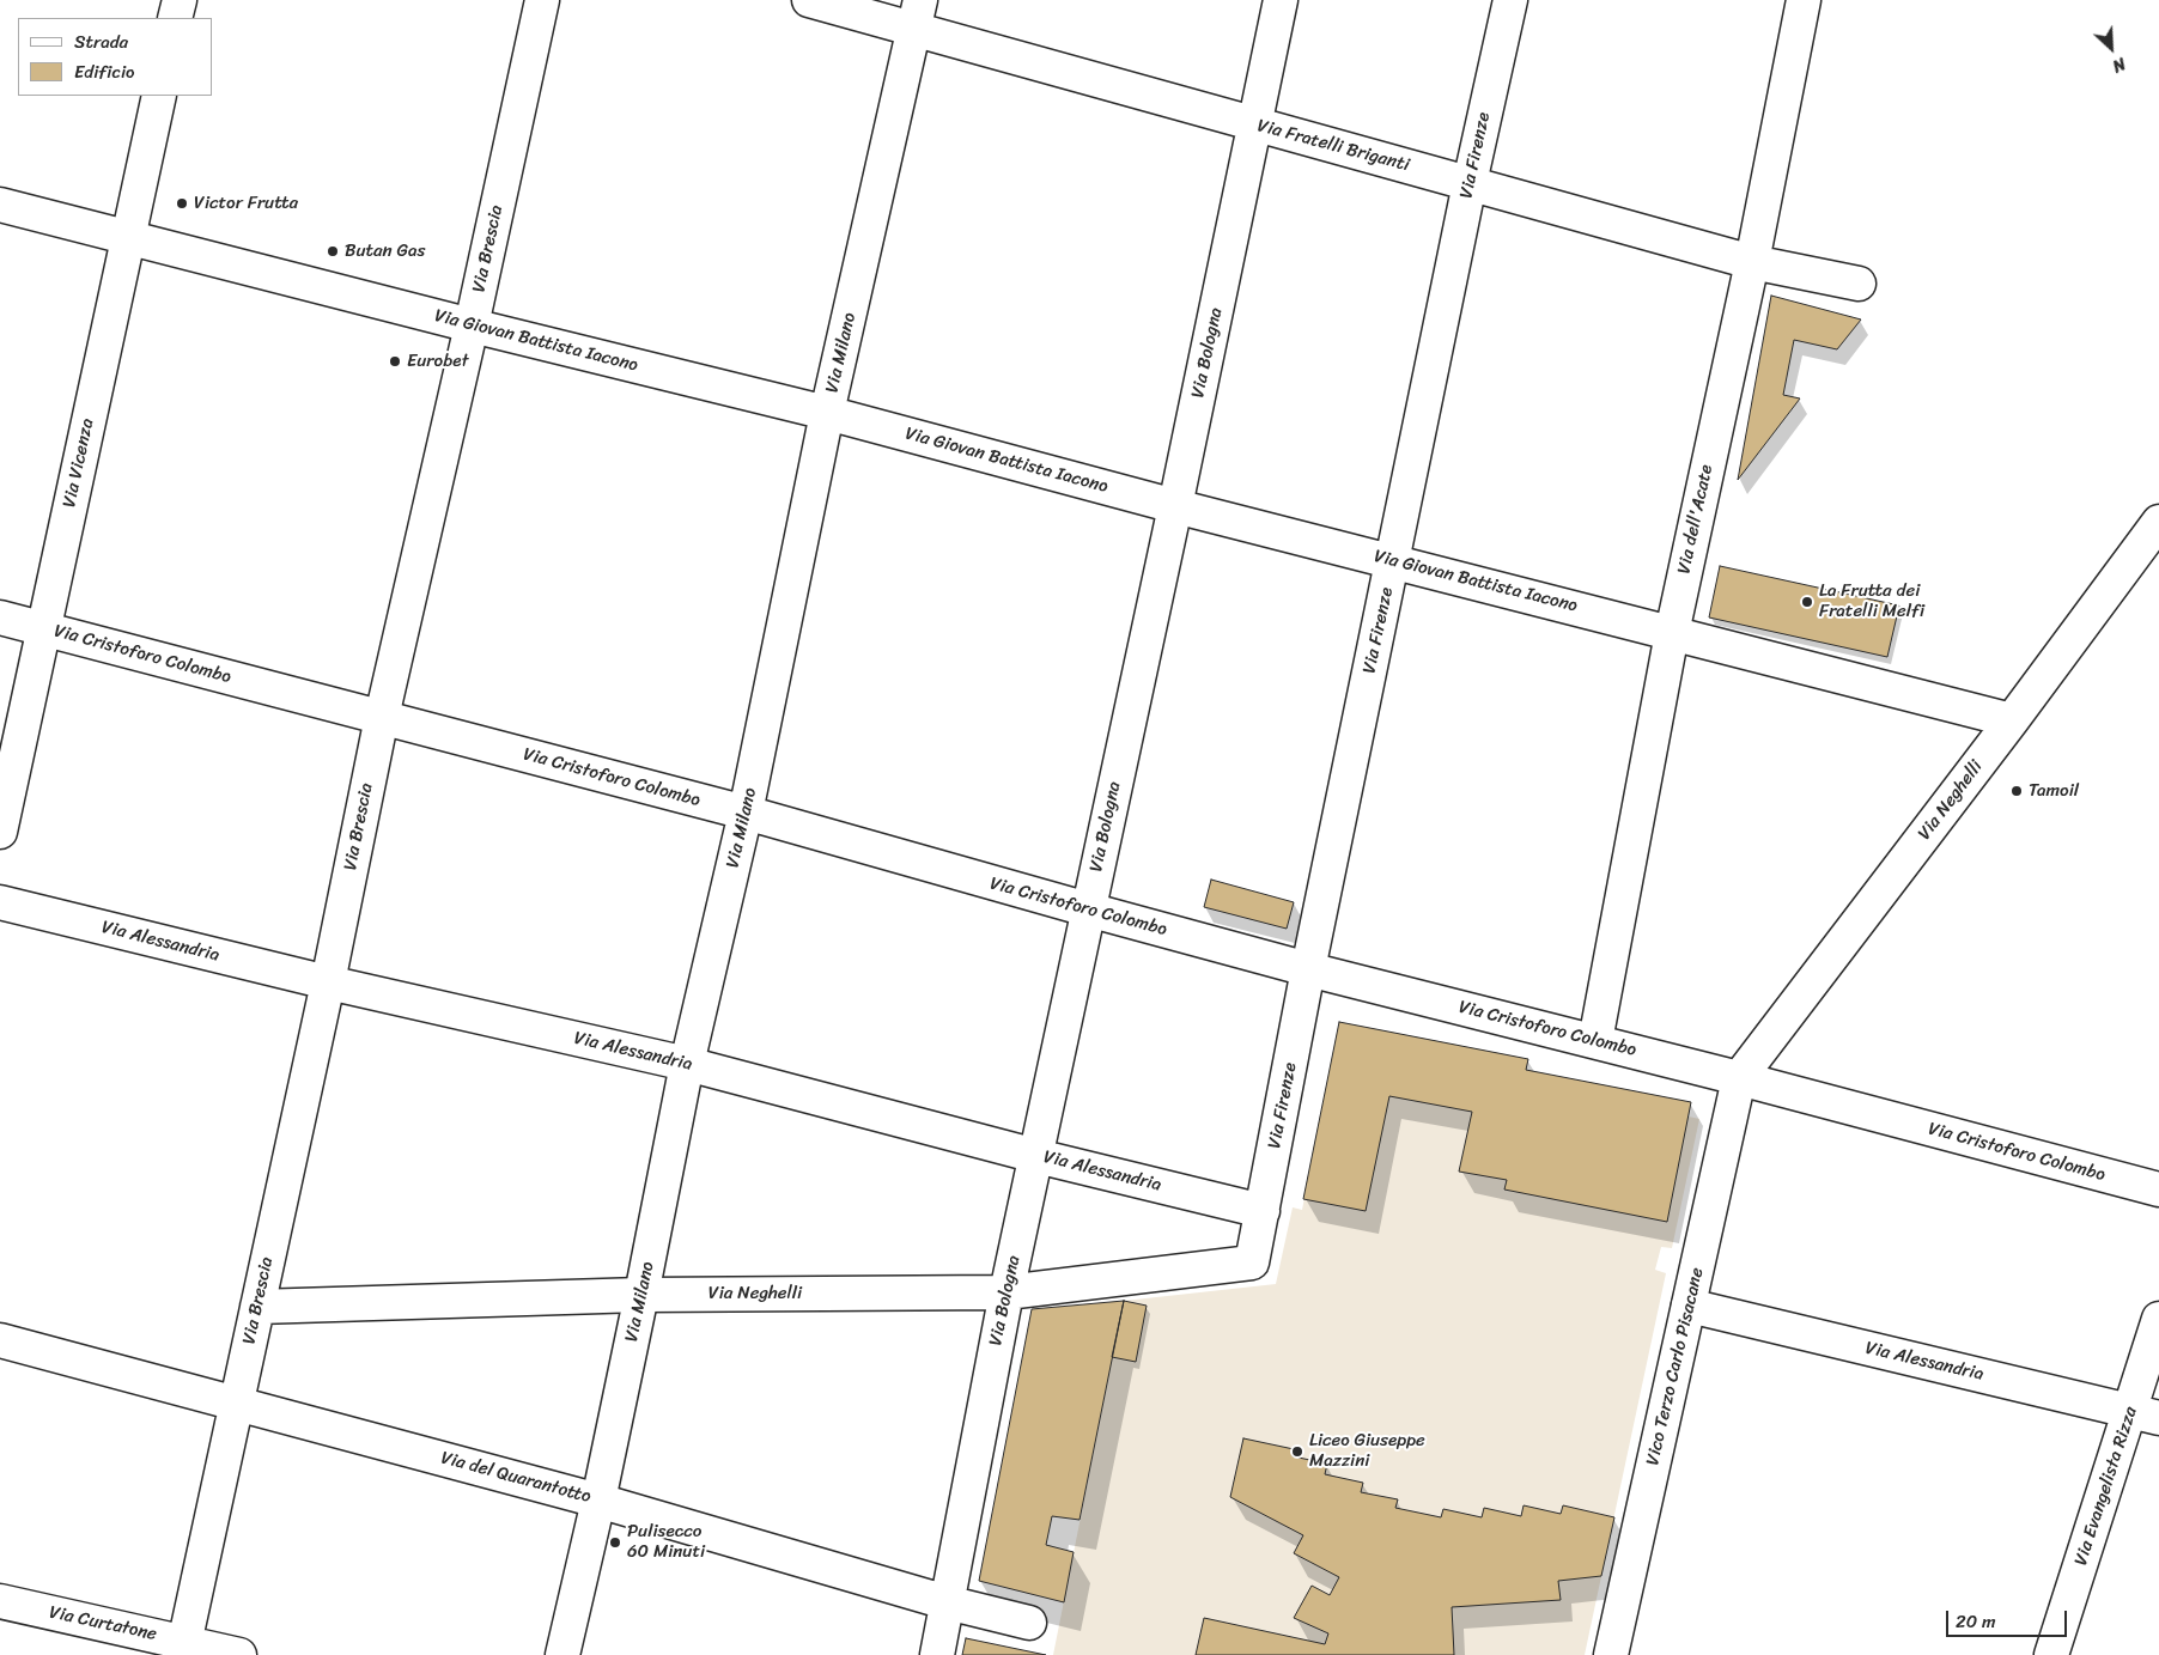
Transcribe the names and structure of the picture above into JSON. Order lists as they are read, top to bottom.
{
  "streets": {
    "street": [
      "Via Fratelli Briganti",
      "Via Firenze",
      "Via Brescia",
      "Via Giovan Battista Iacono",
      "Via Milano",
      "Via Bologna",
      "Via Vicenza",
      "Via dell'Acate",
      "Via Cristoforo Colombo",
      "Via Neghelli",
      "Via Alessandria",
      "Vico Terzo Carlo Pisacane",
      "Via del Quarantotto",
      "Via Evangelista Rizza",
      "Via Curtatone"
    ]
  },
  "crossings": [
    ["Via Fratelli Briganti", "Via Firenze"],
    ["Via Fratelli Briganti", "Via Milano"],
    ["Via Fratelli Briganti", "Via Bologna"],
    ["Via Fratelli Briganti", "Via dell'Acate"],
    ["Via Firenze", "Via Giovan Battista Iacono"],
    ["Via Firenze", "Via Cristoforo Colombo"],
    ["Via Firenze", "Via Neghelli"],
    ["Via Firenze", "Via Alessandria"],
    ["Via Brescia", "Via Giovan Battista Iacono"],
    ["Via Brescia", "Via Cristoforo Colombo"],
    ["Via Brescia", "Via Neghelli"],
    ["Via Brescia", "Via Alessandria"],
    ["Via Brescia", "Via del Quarantotto"],
    ["Via Brescia", "Via Curtatone"],
    ["Via Giovan Battista Iacono", "Via Milano"],
    ["Via Giovan Battista Iacono", "Via Bologna"],
    ["Via Giovan Battista Iacono", "Via Vicenza"],
    ["Via Giovan Battista Iacono", "Via dell'Acate"],
    ["Via Giovan Battista Iacono", "Via Neghelli"],
    ["Via Milano", "Via Cristoforo Colombo"],
    ["Via Milano", "Via Neghelli"],
    ["Via Milano", "Via Alessandria"],
    ["Via Milano", "Via del Quarantotto"],
    ["Via Bologna", "Via Cristoforo Colombo"],
    ["Via Bologna", "Via Neghelli"],
    ["Via Bologna", "Via Alessandria"],
    ["Via Bologna", "Via del Quarantotto"],
    ["Via Vicenza", "Via Cristoforo Colombo"],
    ["Via dell'Acate", "Via Cristoforo Colombo"],
    ["Via Cristoforo Colombo", "Via Neghelli"],
    ["Via Cristoforo Colombo", "Vico Terzo Carlo Pisacane"],
    ["Via Neghelli", "Vico Terzo Carlo Pisacane"],
    ["Via Alessandria", "Vico Terzo Carlo Pisacane"],
    ["Via Alessandria", "Via Evangelista Rizza"]
  ],
  "places": [
    "Victor Frutta",
    "Butan Gas",
    "Eurobet",
    "La Frutta dei Fratelli Melfi",
    "Tamoil",
    "Liceo Giuseppe Mazzini",
    "Pulisecco 60 Minuti"
  ],
  "legend": ["Strada", "Edificio"],
  "scale_bar": "20 m",
  "north": "bottom right"
}
